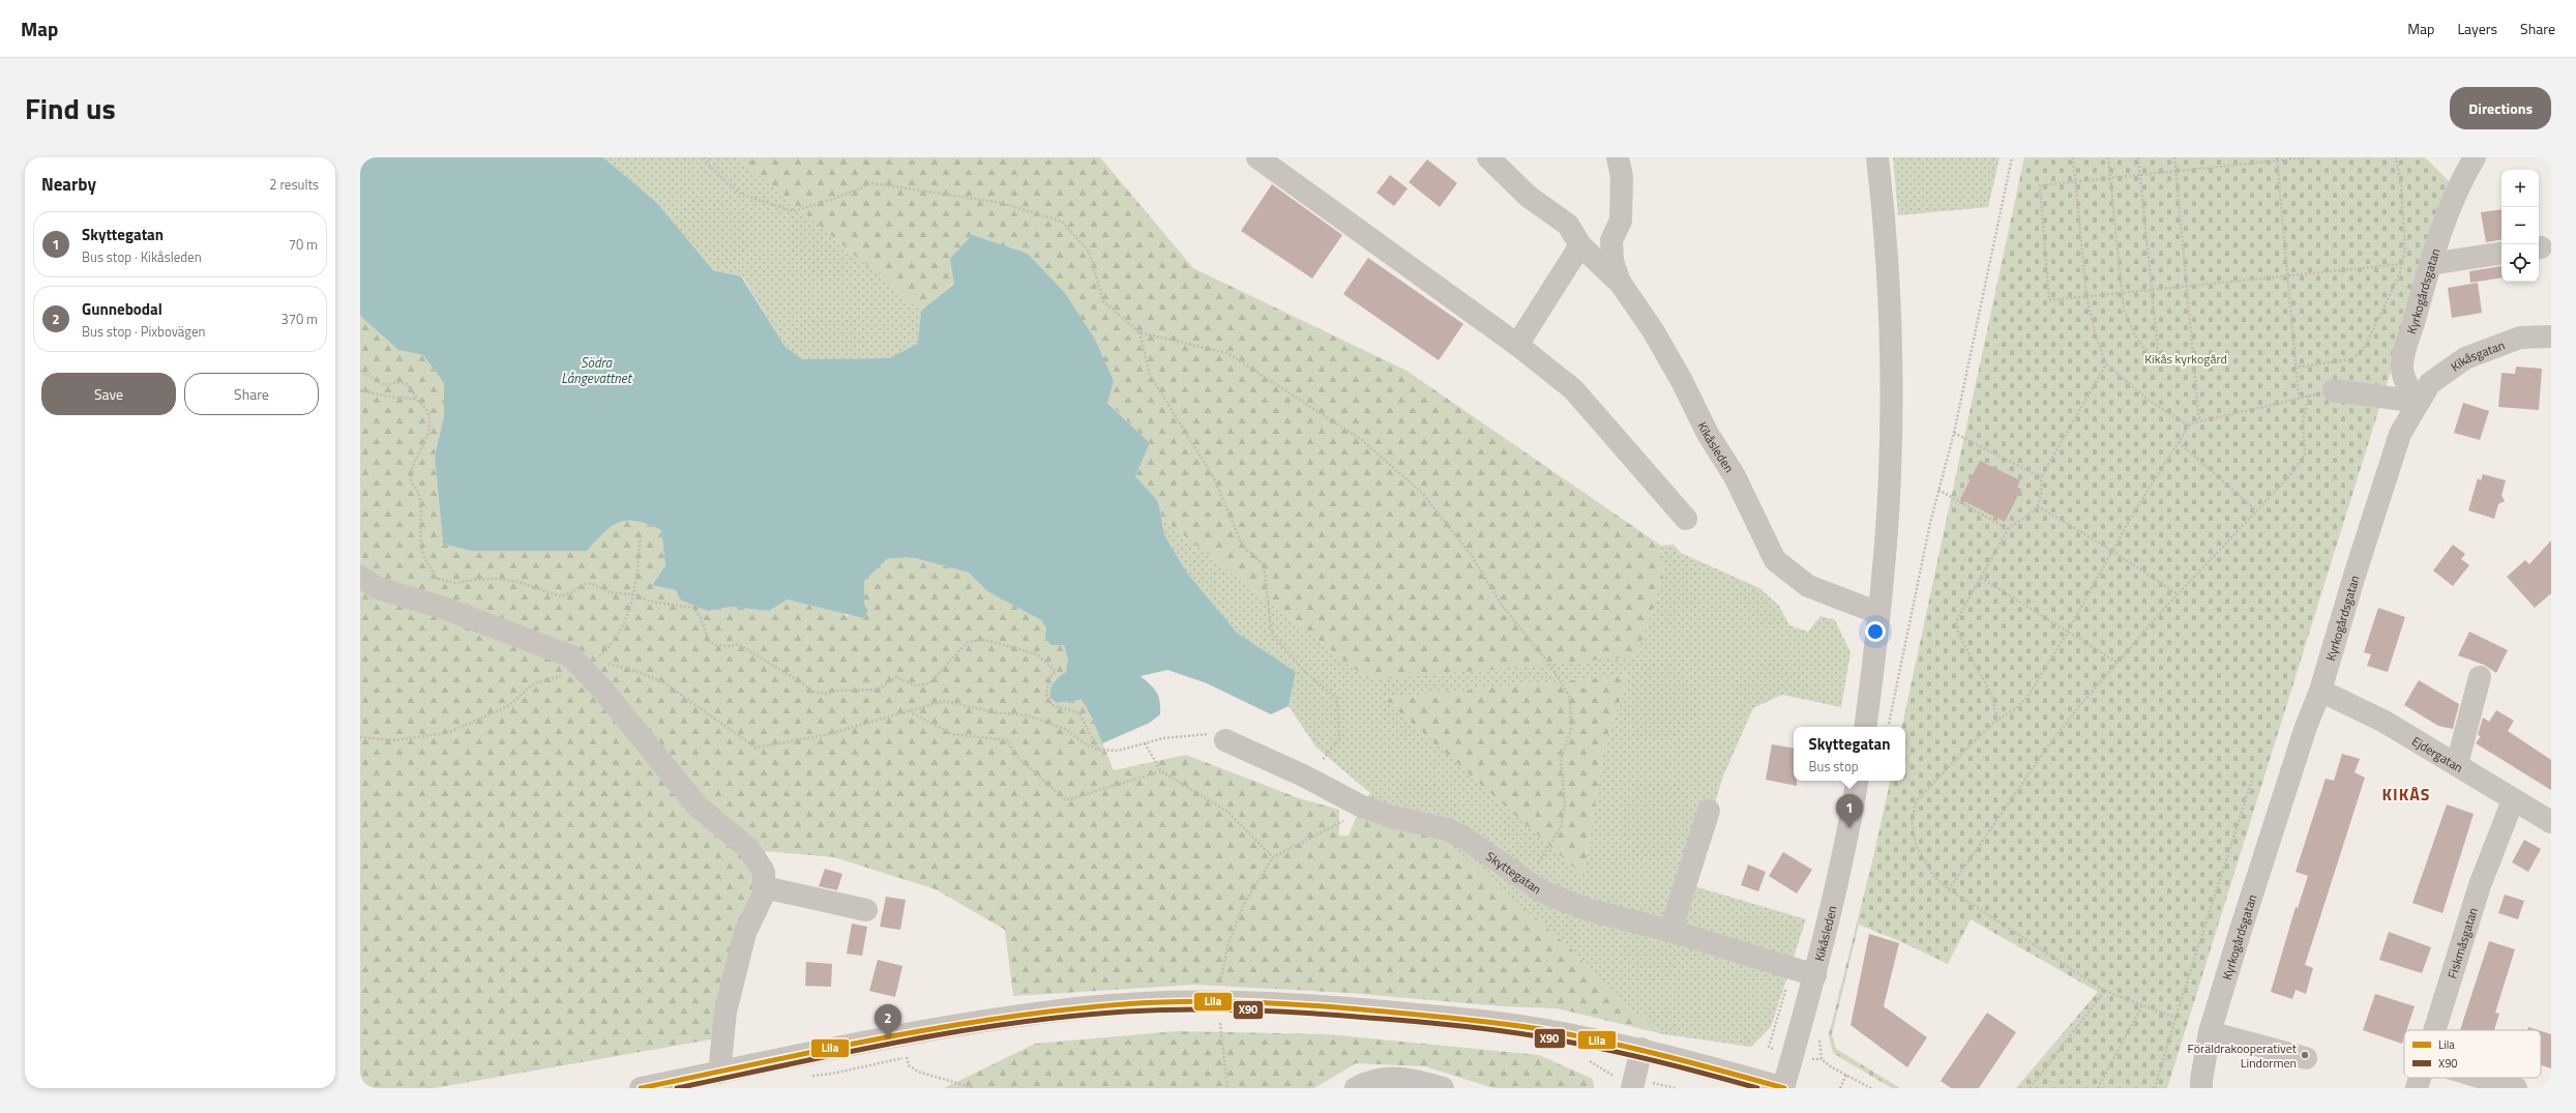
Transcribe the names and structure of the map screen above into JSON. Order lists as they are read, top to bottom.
{
  "streets": {
    "street": [
      "Kyrkogårdsgatan",
      "Kikåsgatan",
      "Kikåsleden",
      "Ejdergatan",
      "Skyttegatan",
      "Fiskmåsgatan"
    ]
  },
  "crossings": [
    ["Kyrkogårdsgatan", "Kikåsgatan"],
    ["Kyrkogårdsgatan", "Ejdergatan"],
    ["Kikåsleden", "Skyttegatan"],
    ["Ejdergatan", "Fiskmåsgatan"]
  ],
  "districts": ["KIKÅS"],
  "water": ["Södra Långevattnet"],
  "parks": ["Kikås kyrkogård"],
  "places": ["Föräldrakooperativet Lindormen"],
  "lines": ["transit line Lila", "transit line X90"],
  "legend": ["Lila", "X90"],
  "page": {
    "header": "Map",
    "nav": ["Map", "Layers", "Share"],
    "title": "Find us",
    "buttons": [
      "Directions",
      ["Save", "Share"]
    ],
    "heading": ["Nearby", "2 results"],
    "map_buttons": ["+", "−"],
    "list": [
      {
        "mark": "1",
        "name": "Skyttegatan",
        "note": "Bus stop · Kikåsleden",
        "value": "70 m"
      },
      {
        "mark": "2",
        "name": "Gunnebodal",
        "note": "Bus stop · Pixbovägen",
        "value": "370 m"
      }
    ],
    "popup": ["Skyttegatan", "Bus stop"],
    "pins": ["1", "2"]
  }
}
